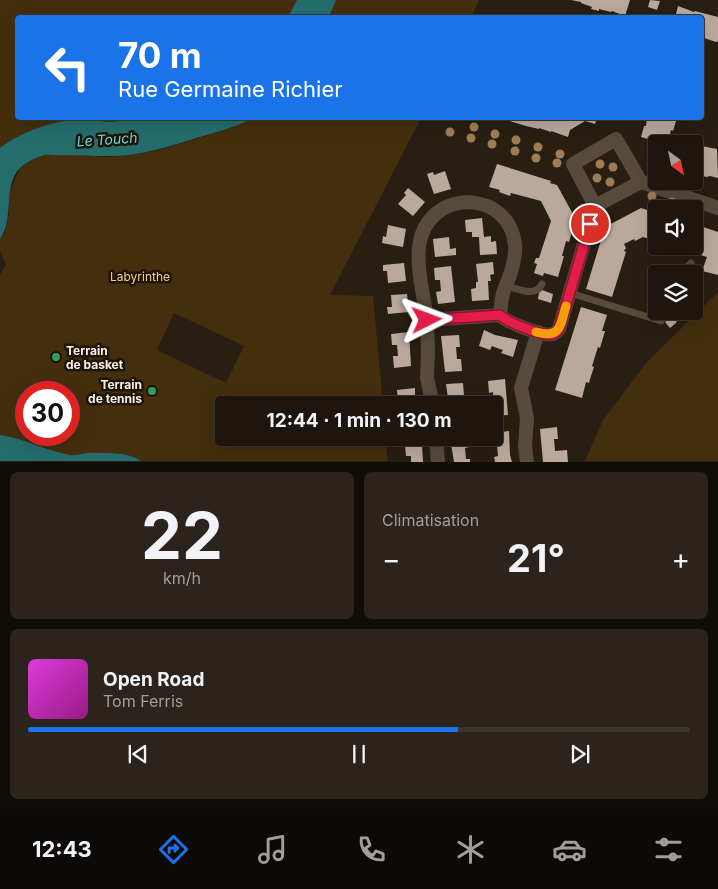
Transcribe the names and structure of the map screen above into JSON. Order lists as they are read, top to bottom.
{
  "water": ["Le Touch"],
  "parks": ["Labyrinthe"],
  "places": ["Terrain de basket", "Terrain de tennis"],
  "north": "bottom right",
  "page": {
    "turn": ["70 m", "Rue Germaine Richier"],
    "limit": "30",
    "trip": "12:44 · 1 min · 130 m",
    "tile": [
      ["22", "km/h"],
      "Climatisation"
    ],
    "heat": ["−", "21°", "+"],
    "song": ["Open Road", "Tom Ferris"],
    "tabs": "12:43"
  }
}
